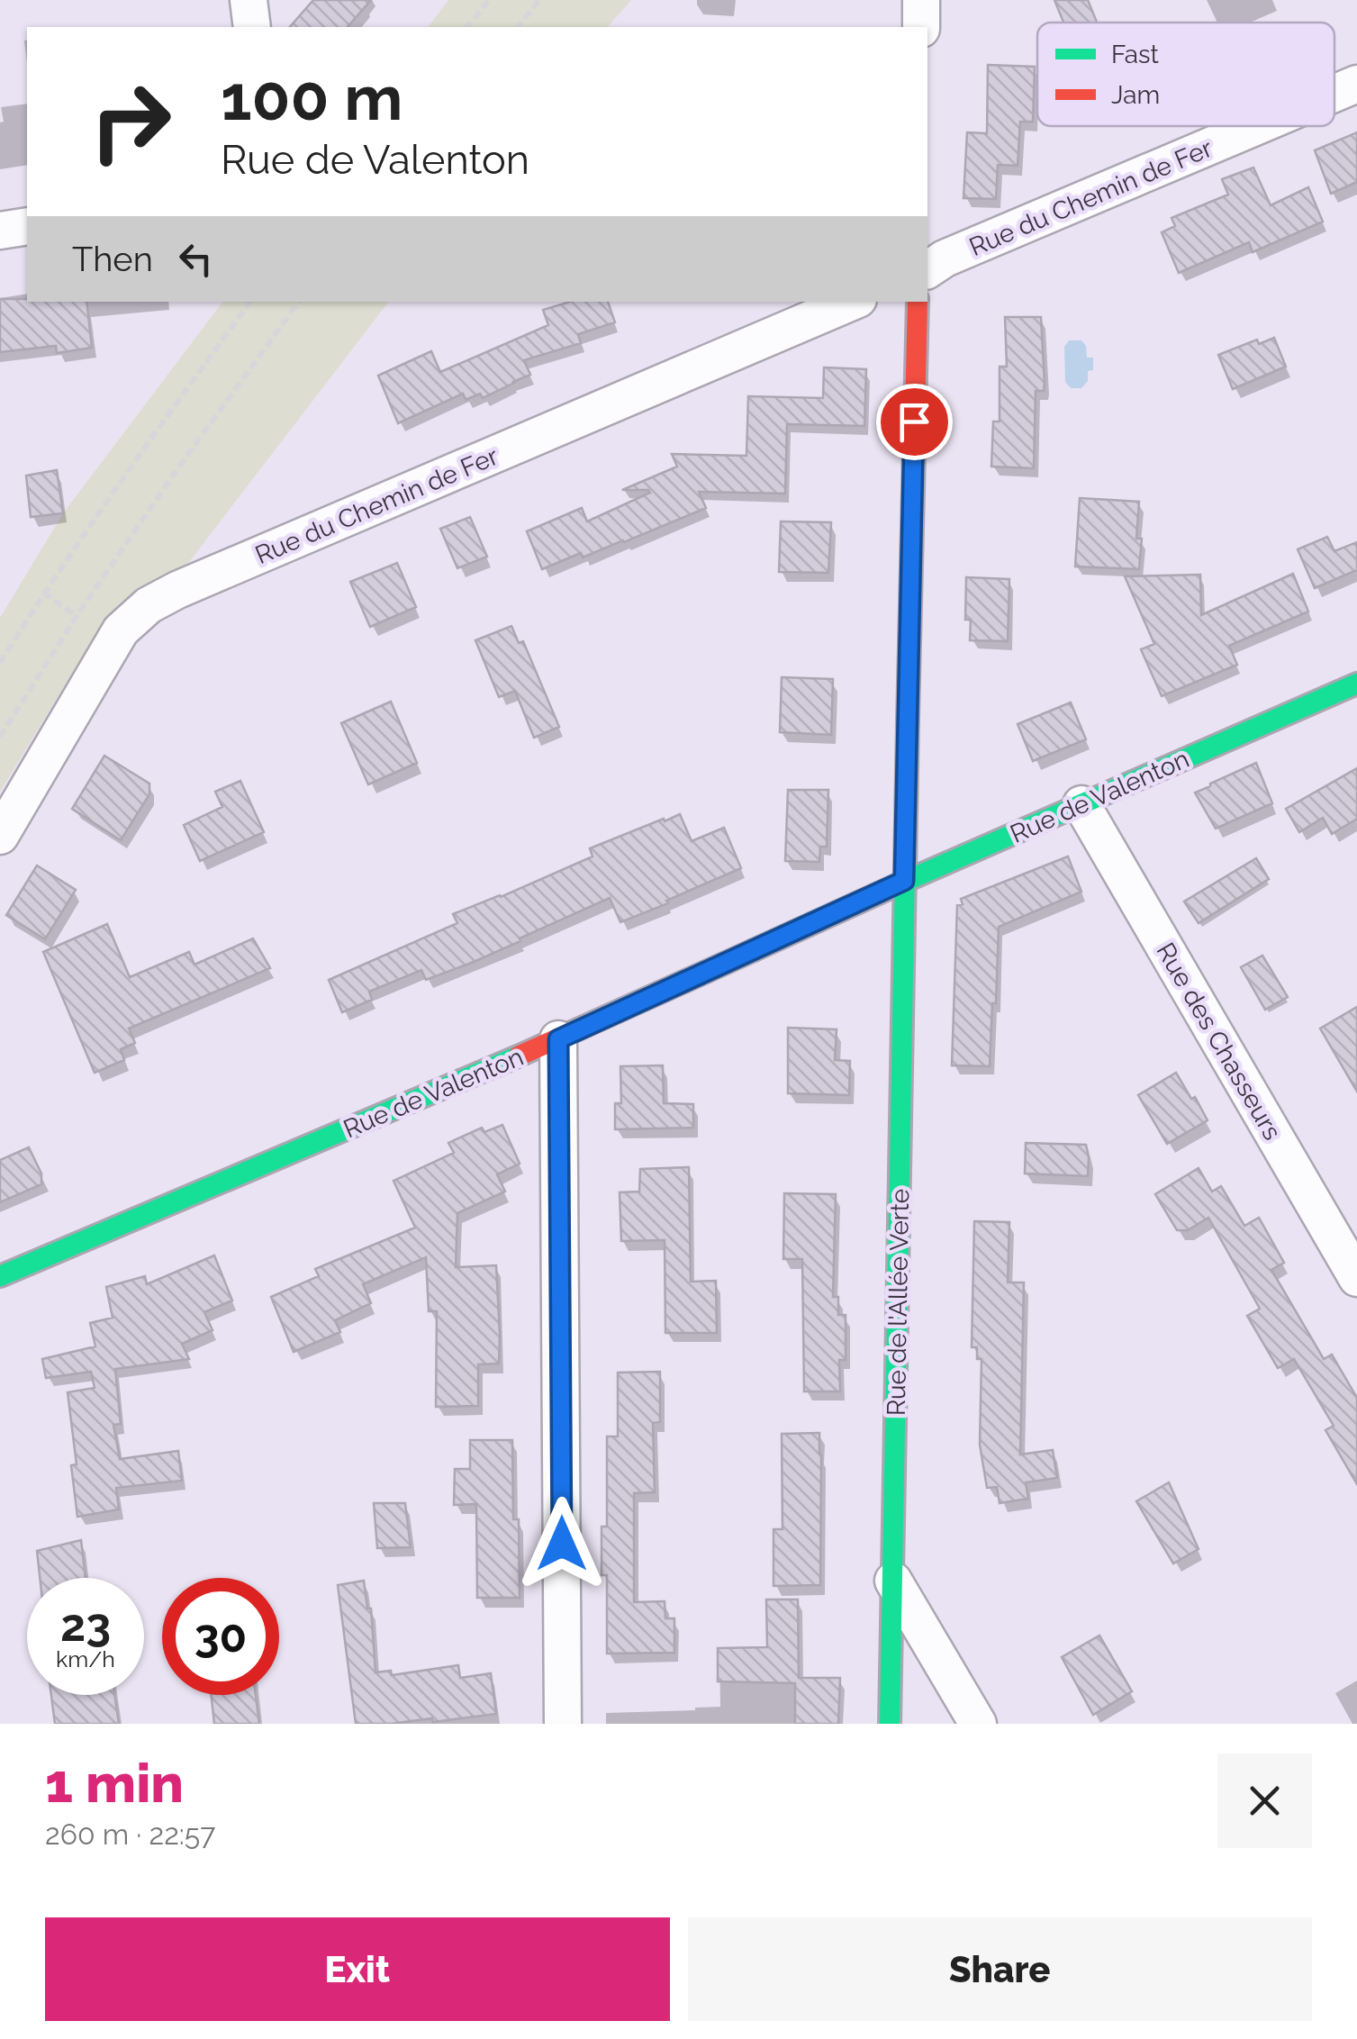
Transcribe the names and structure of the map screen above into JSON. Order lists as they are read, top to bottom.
{
  "streets": {
    "street": [
      "Rue du Chemin de Fer",
      "Rue de Valenton",
      "Rue des Chasseurs",
      "Rue de l'Allée Verte"
    ]
  },
  "crossings": [
    ["Rue de Valenton", "Rue des Chasseurs"],
    ["Rue de Valenton", "Rue de l'Allée Verte"]
  ],
  "legend": ["Fast", "Jam"],
  "page": {
    "turn": ["100 m", "Rue de Valenton"],
    "then": "Then",
    "speed": "23 km/h",
    "limit": "30",
    "heading": ["1 min", "260 m · 22:57"],
    "buttons": ["Exit", "Share"]
  }
}
